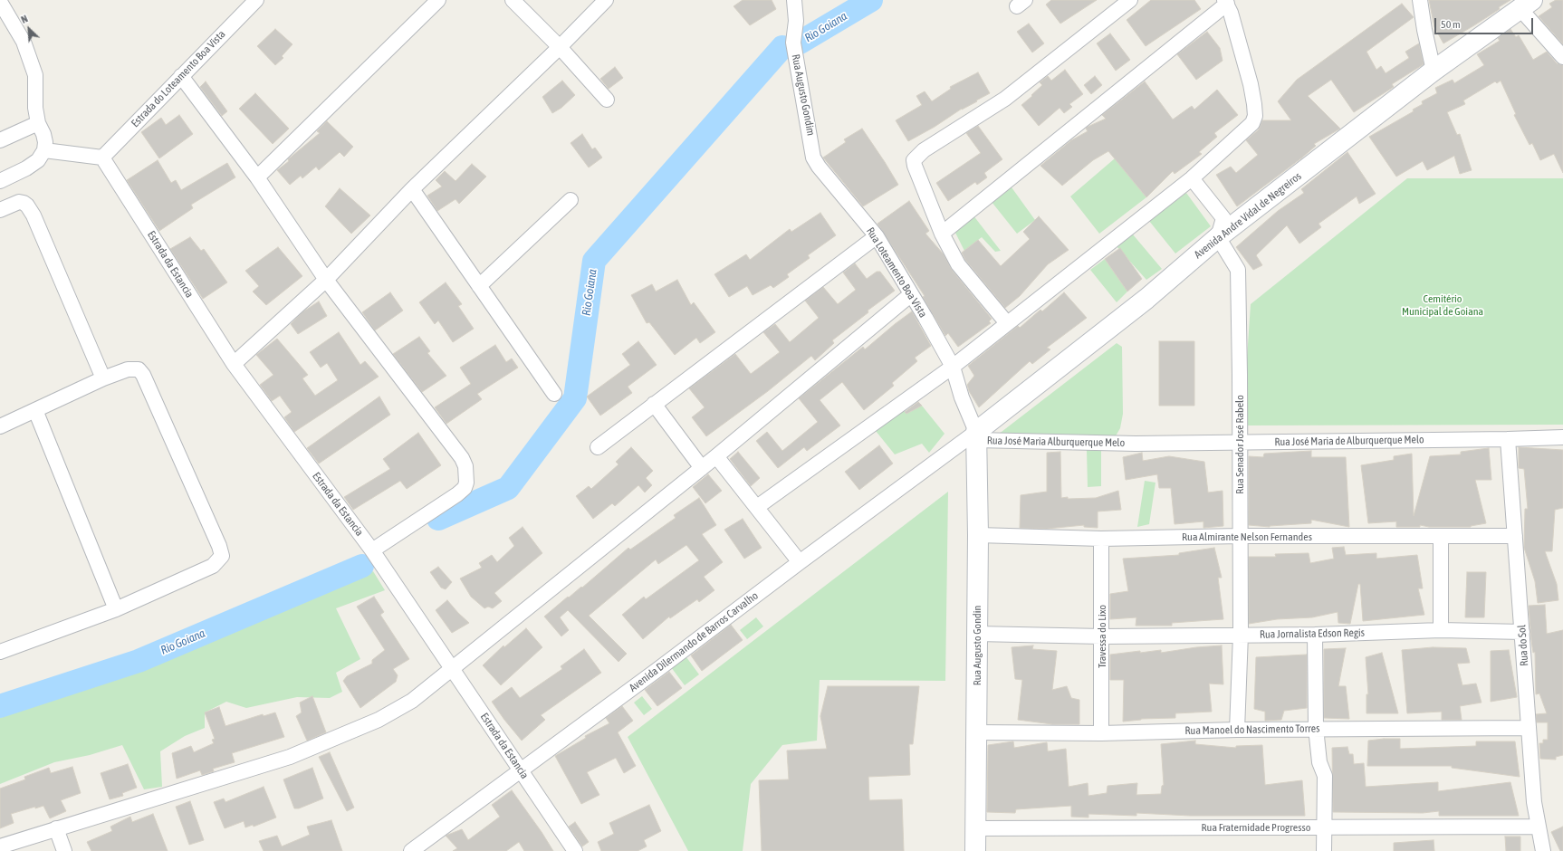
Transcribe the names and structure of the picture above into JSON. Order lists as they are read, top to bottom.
{
  "streets": {
    "street": [
      "Estrada do Loteamento Boa Vista",
      "Rua Augusto Gondim",
      "Avenida Andre Vidal de Negreiros",
      "Estrada da Estancia",
      "Rua Loteamento Boa Vista",
      "Rua José Maria de Alburquerque Melo",
      "Rua José Maria Alburquerque Melo",
      "Rua Senador José Rabelo",
      "Rua Almirante Nelson Fernandes",
      "Rua Jornalista Edson Regis",
      "Travessa do Lixo",
      "Avenida Dilermando de Barros Carvalho",
      "Rua Augusto Gondin",
      "Rua do Sol",
      "Rua Manoel do Nascimento Torres",
      "Rua Fraternidade Progresso"
    ]
  },
  "crossings": [
    ["Estrada do Loteamento Boa Vista", "Estrada da Estancia"],
    ["Rua Augusto Gondim", "Rua Loteamento Boa Vista"],
    ["Avenida Andre Vidal de Negreiros", "Rua Loteamento Boa Vista"],
    ["Avenida Andre Vidal de Negreiros", "Rua José Maria Alburquerque Melo"],
    ["Avenida Andre Vidal de Negreiros", "Rua Senador José Rabelo"],
    ["Avenida Andre Vidal de Negreiros", "Avenida Dilermando de Barros Carvalho"],
    ["Avenida Andre Vidal de Negreiros", "Rua Augusto Gondin"],
    ["Estrada da Estancia", "Avenida Dilermando de Barros Carvalho"],
    ["Rua Loteamento Boa Vista", "Rua José Maria Alburquerque Melo"],
    ["Rua Loteamento Boa Vista", "Avenida Dilermando de Barros Carvalho"],
    ["Rua Loteamento Boa Vista", "Rua Augusto Gondin"],
    ["Rua José Maria de Alburquerque Melo", "Rua José Maria Alburquerque Melo"],
    ["Rua José Maria de Alburquerque Melo", "Rua Senador José Rabelo"],
    ["Rua José Maria de Alburquerque Melo", "Rua do Sol"],
    ["Rua José Maria Alburquerque Melo", "Avenida Dilermando de Barros Carvalho"],
    ["Rua José Maria Alburquerque Melo", "Rua Augusto Gondin"],
    ["Rua Senador José Rabelo", "Rua Almirante Nelson Fernandes"],
    ["Rua Senador José Rabelo", "Rua Jornalista Edson Regis"],
    ["Rua Senador José Rabelo", "Rua Manoel do Nascimento Torres"],
    ["Rua Almirante Nelson Fernandes", "Travessa do Lixo"],
    ["Rua Almirante Nelson Fernandes", "Rua Augusto Gondin"],
    ["Rua Almirante Nelson Fernandes", "Rua do Sol"],
    ["Rua Jornalista Edson Regis", "Travessa do Lixo"],
    ["Rua Jornalista Edson Regis", "Rua Augusto Gondin"],
    ["Rua Jornalista Edson Regis", "Rua do Sol"],
    ["Travessa do Lixo", "Rua Manoel do Nascimento Torres"],
    ["Avenida Dilermando de Barros Carvalho", "Rua Augusto Gondin"],
    ["Rua Augusto Gondin", "Rua Manoel do Nascimento Torres"],
    ["Rua Augusto Gondin", "Rua Fraternidade Progresso"],
    ["Rua do Sol", "Rua Manoel do Nascimento Torres"],
    ["Rua do Sol", "Rua Fraternidade Progresso"]
  ],
  "water": ["Rio Goiana"],
  "parks": ["Cemitério Municipal de Goiana"],
  "scale_bar": "50 m",
  "north": "top left"
}
